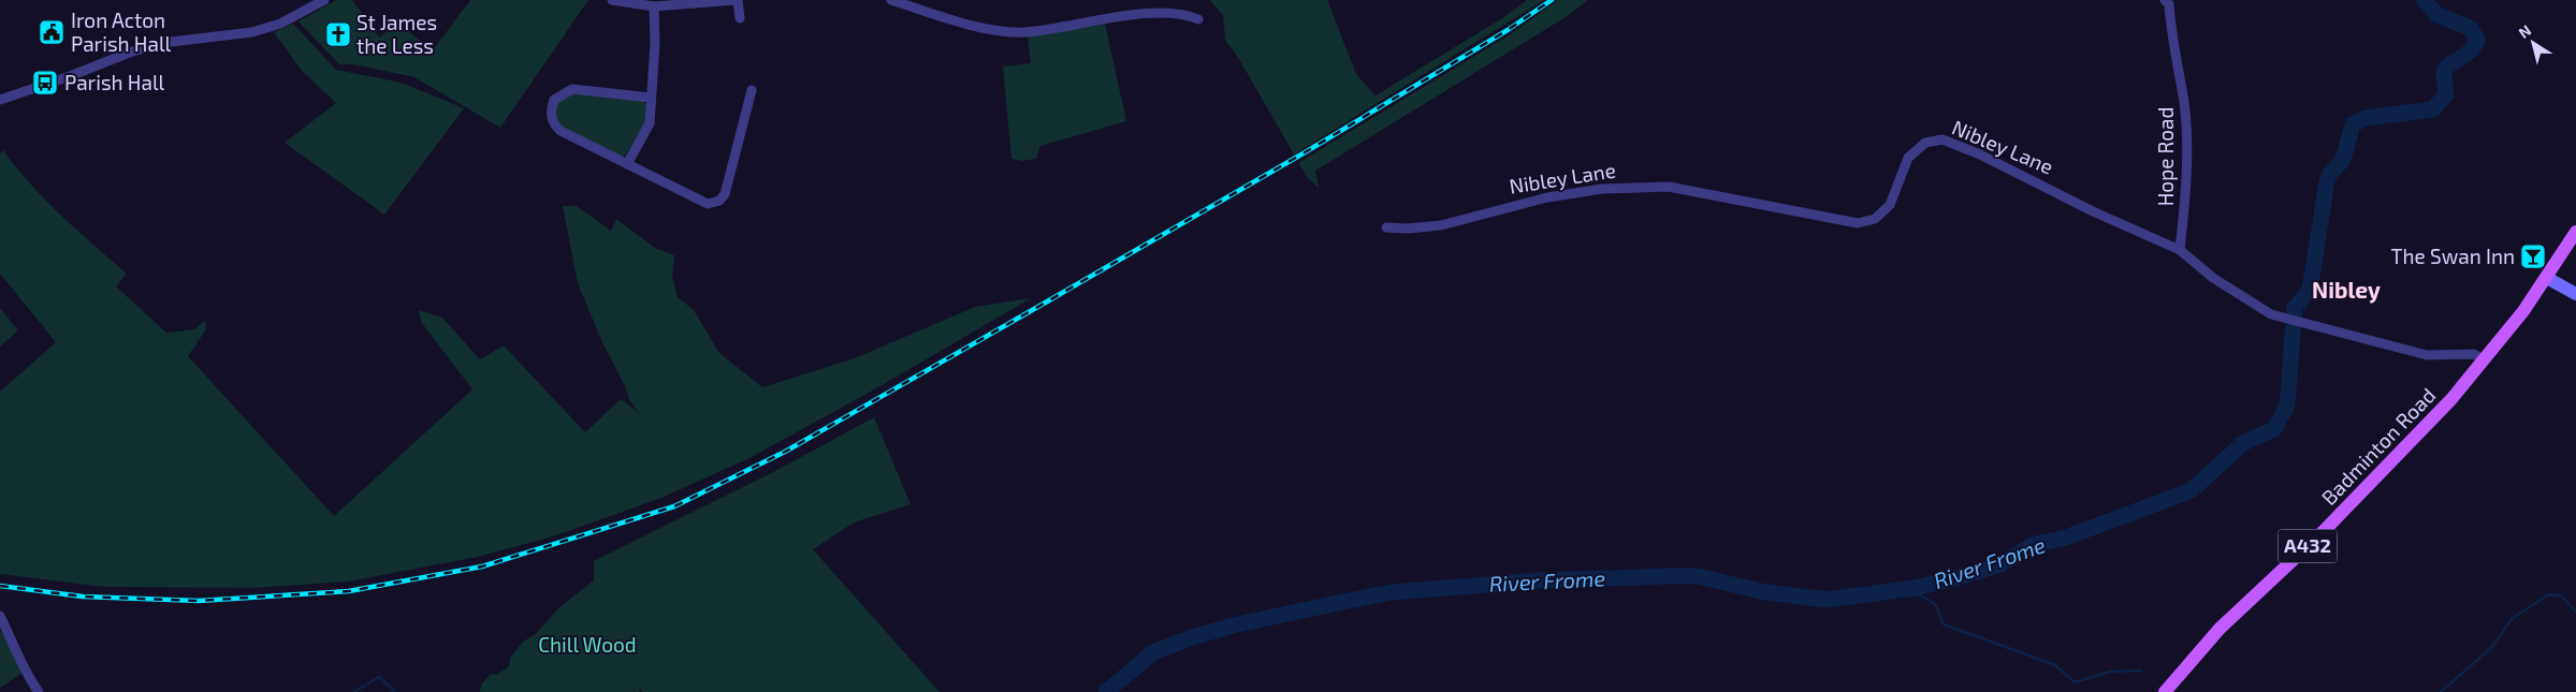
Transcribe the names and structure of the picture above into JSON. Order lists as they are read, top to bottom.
{
  "streets": {
    "main road": ["Badminton Road", "A432"],
    "street": ["Nibley Lane", "Hope Road"]
  },
  "crossings": [
    ["Nibley Lane", "Hope Road"],
    ["Nibley Lane", "Badminton Road"]
  ],
  "districts": ["Nibley"],
  "water": ["River Frome"],
  "parks": ["Chill Wood"],
  "places": {
    "public building": ["Iron Acton Parish Hall"],
    "church": ["St James the Less"],
    "bus stop": ["Parish Hall"],
    "bar": ["The Swan Inn"]
  },
  "north": "top left"
}
